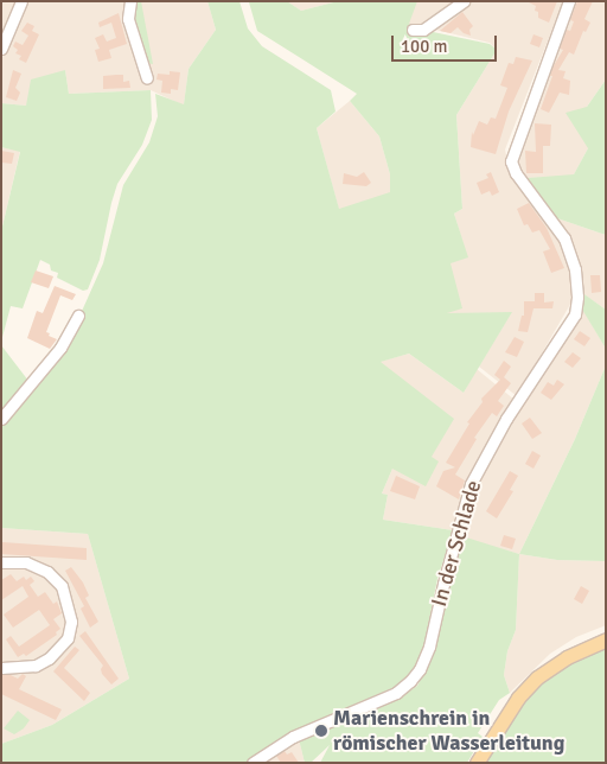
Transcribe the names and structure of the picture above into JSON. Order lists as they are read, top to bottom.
{
  "streets": {
    "street": ["In der Schlade"]
  },
  "places": ["Marienschrein in römischer Wasserleitung"],
  "scale_bar": "100 m"
}
